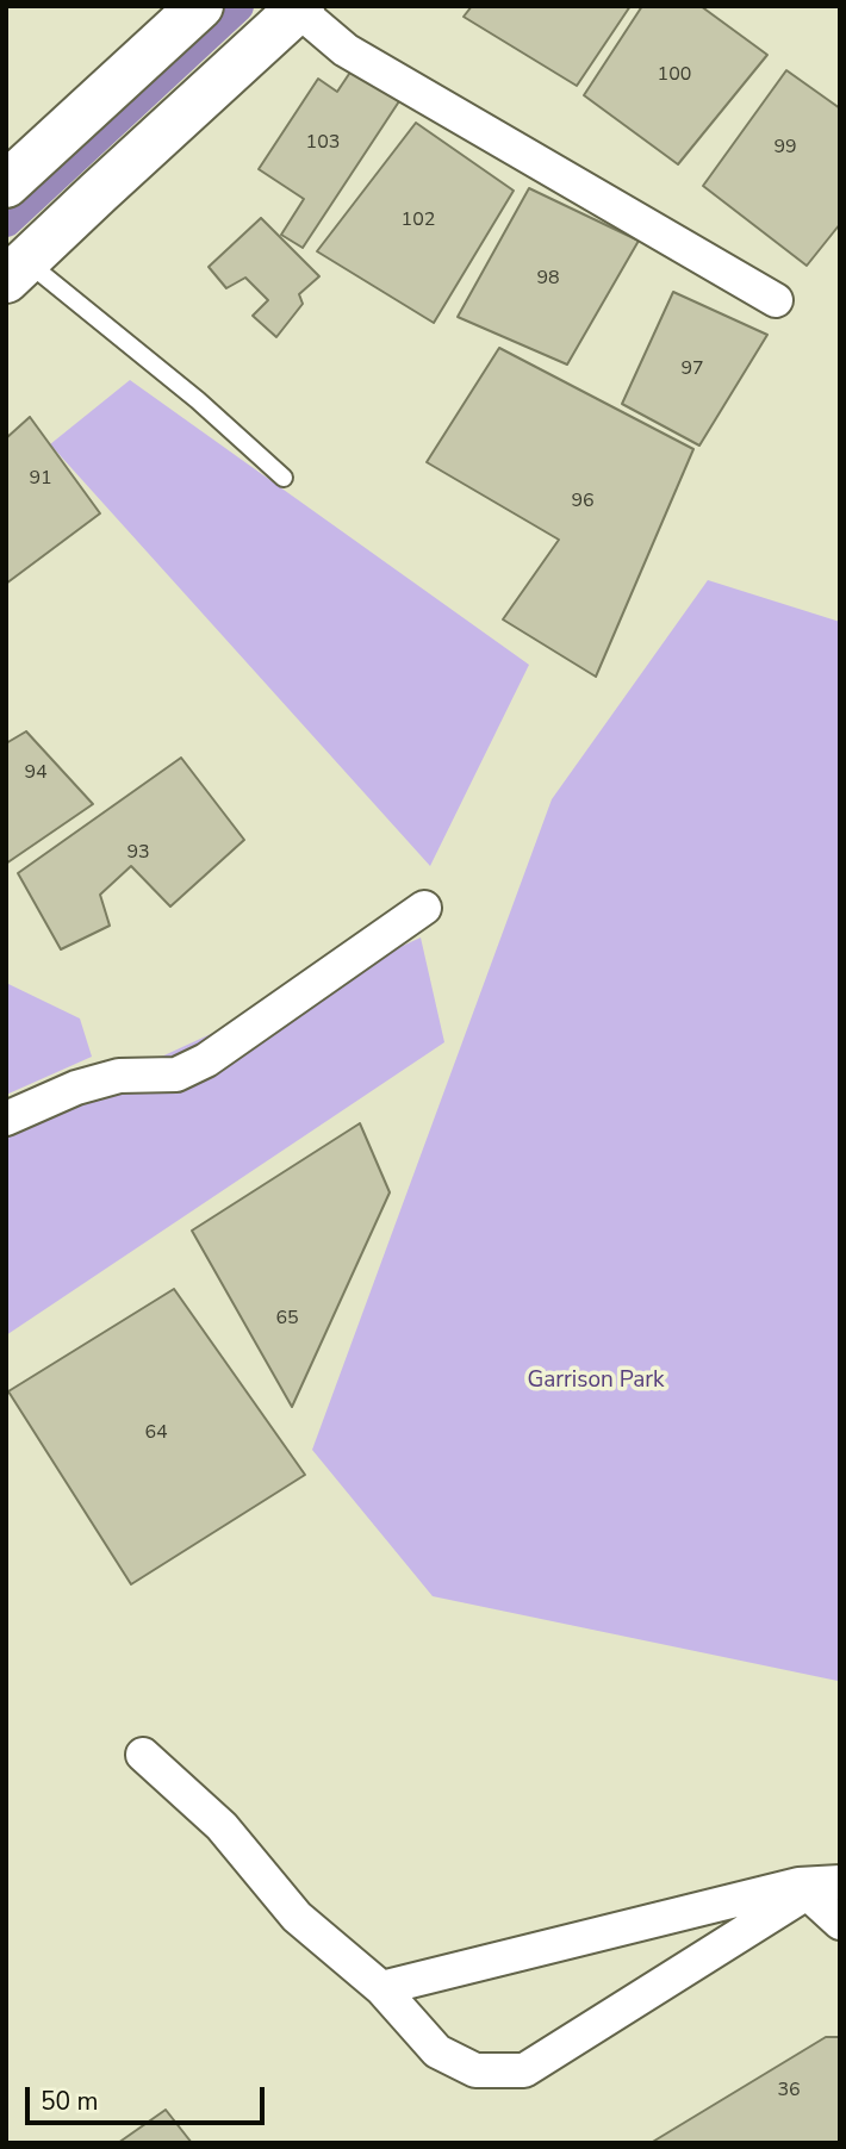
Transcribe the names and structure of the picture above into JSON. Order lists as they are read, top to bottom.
{
  "parks": ["Garrison Park"],
  "house_numbers": [
    "100",
    "103",
    "99",
    "102",
    "98",
    "97",
    "91",
    "96",
    "94",
    "93",
    "65",
    "64",
    "36"
  ],
  "scale_bar": "50 m"
}
